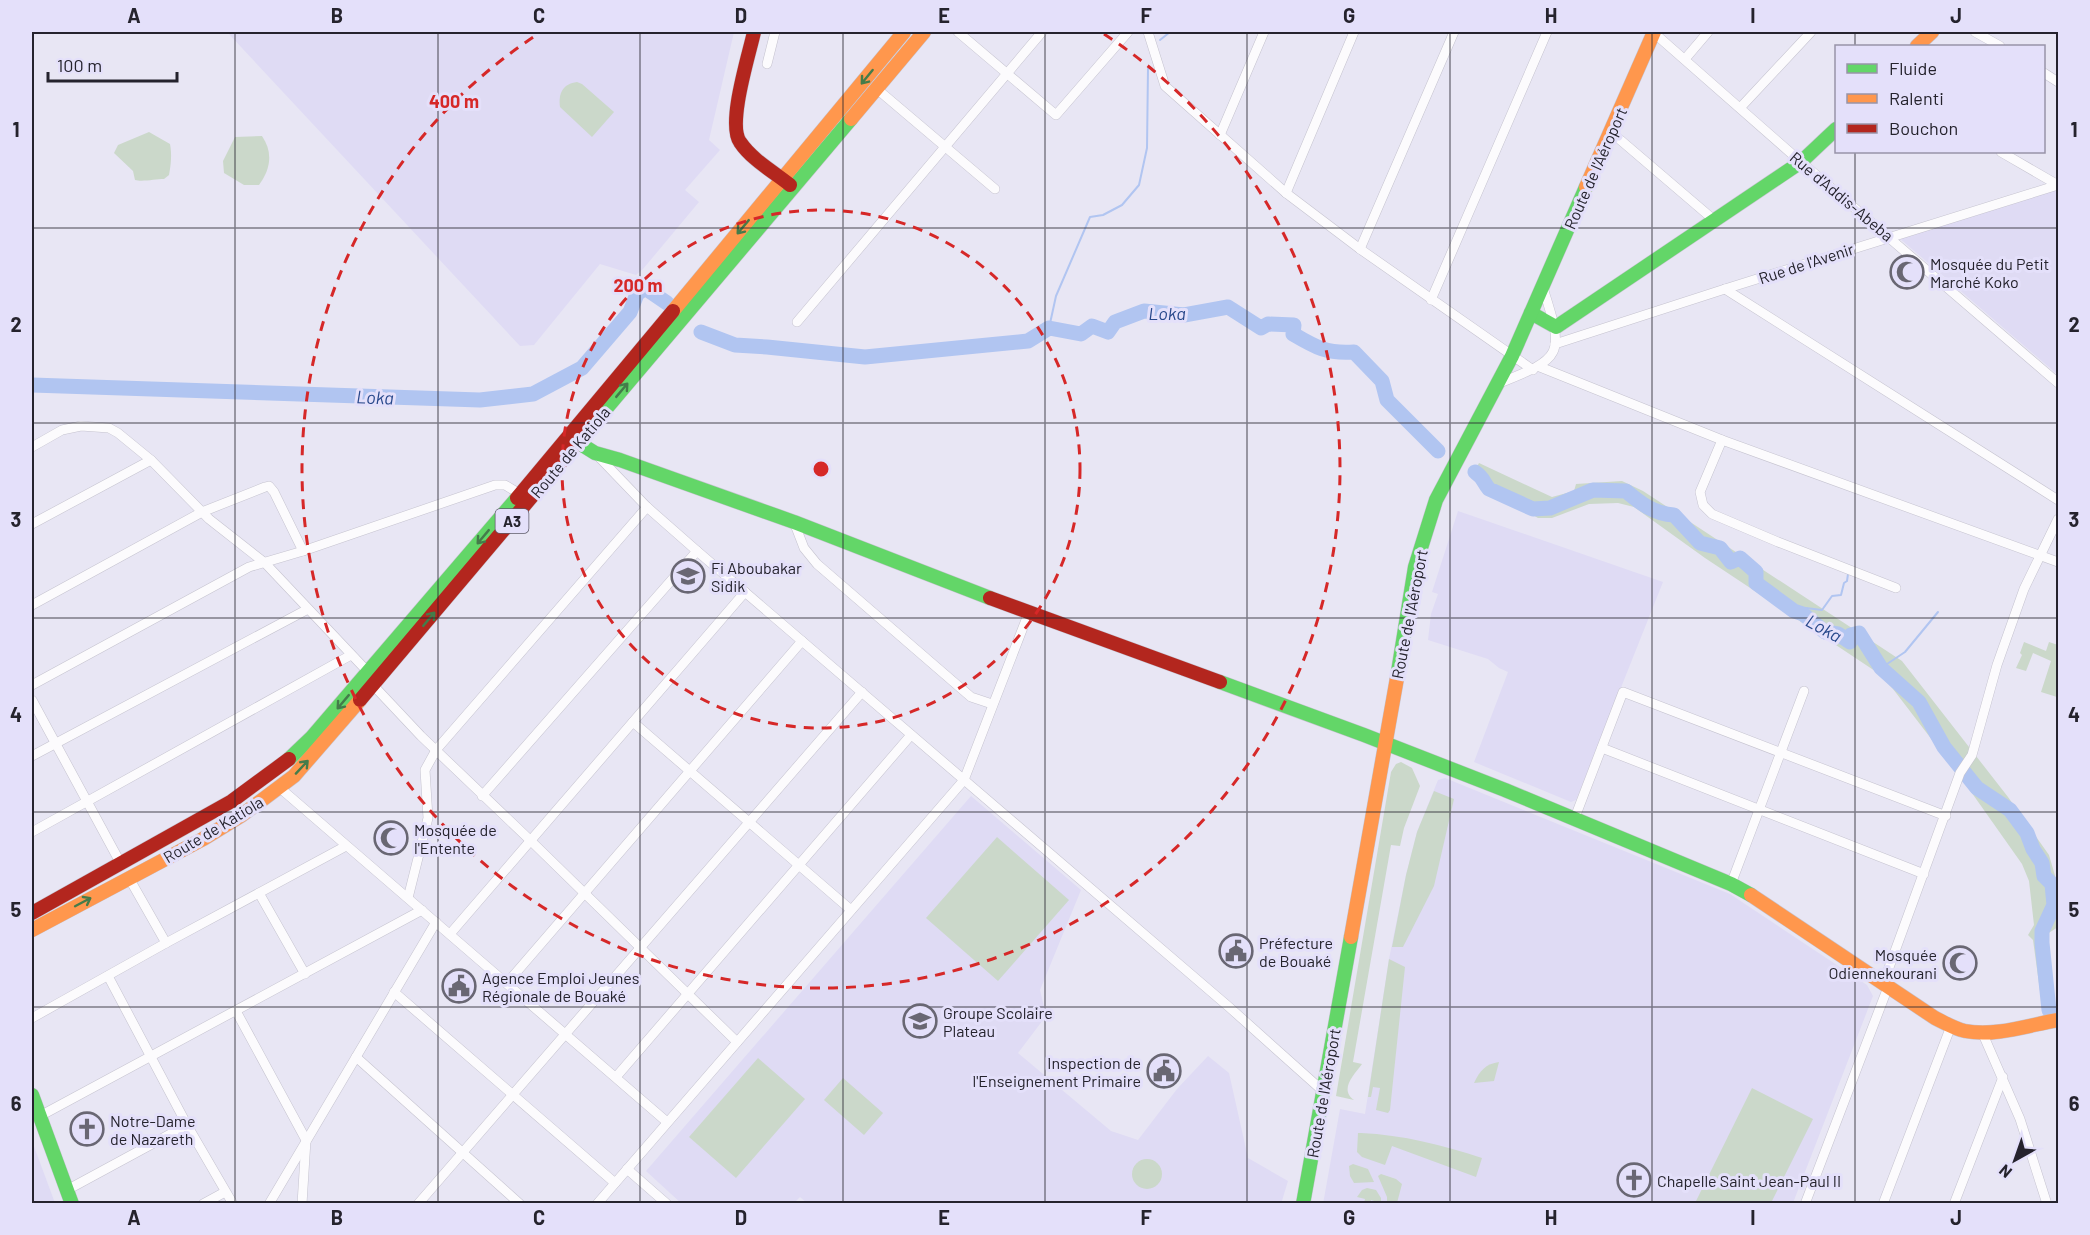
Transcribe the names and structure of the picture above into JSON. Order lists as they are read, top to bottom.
{
  "streets": {
    "main road": ["Route de l'Aéroport", "Route de Katiola", "A3"],
    "street": ["Rue d'Addis-Abeba", "Rue de l'Avenir"]
  },
  "crossings": [
    ["Route de l'Aéroport", "Rue d'Addis-Abeba"],
    ["Rue d'Addis-Abeba", "Rue de l'Avenir"]
  ],
  "water": ["Loka"],
  "places": {
    "mosque": ["Mosquée du Petit Marché Koko", "Mosquée de l'Entente", "Mosquée Odiennekourani"],
    "school or university": ["Fi Aboubakar Sidik", "Groupe Scolaire Plateau"],
    "public building": ["Préfecture de Bouaké", "Agence Emploi Jeunes Régionale de Bouaké", "Inspection de l'Enseignement Primaire"],
    "church": ["Notre-Dame de Nazareth", "Chapelle Saint Jean-Paul II"]
  },
  "legend": ["Fluide", "Ralenti", "Bouchon"],
  "scale_bar": "100 m",
  "north": "bottom left",
  "grid": {
    "columns": [
      "A",
      "B",
      "C",
      "D",
      "E",
      "F",
      "G",
      "H",
      "I",
      "J"
    ],
    "rows": [
      "1",
      "2",
      "3",
      "4",
      "5",
      "6"
    ]
  },
  "rings": ["400 m", "200 m"]
}
